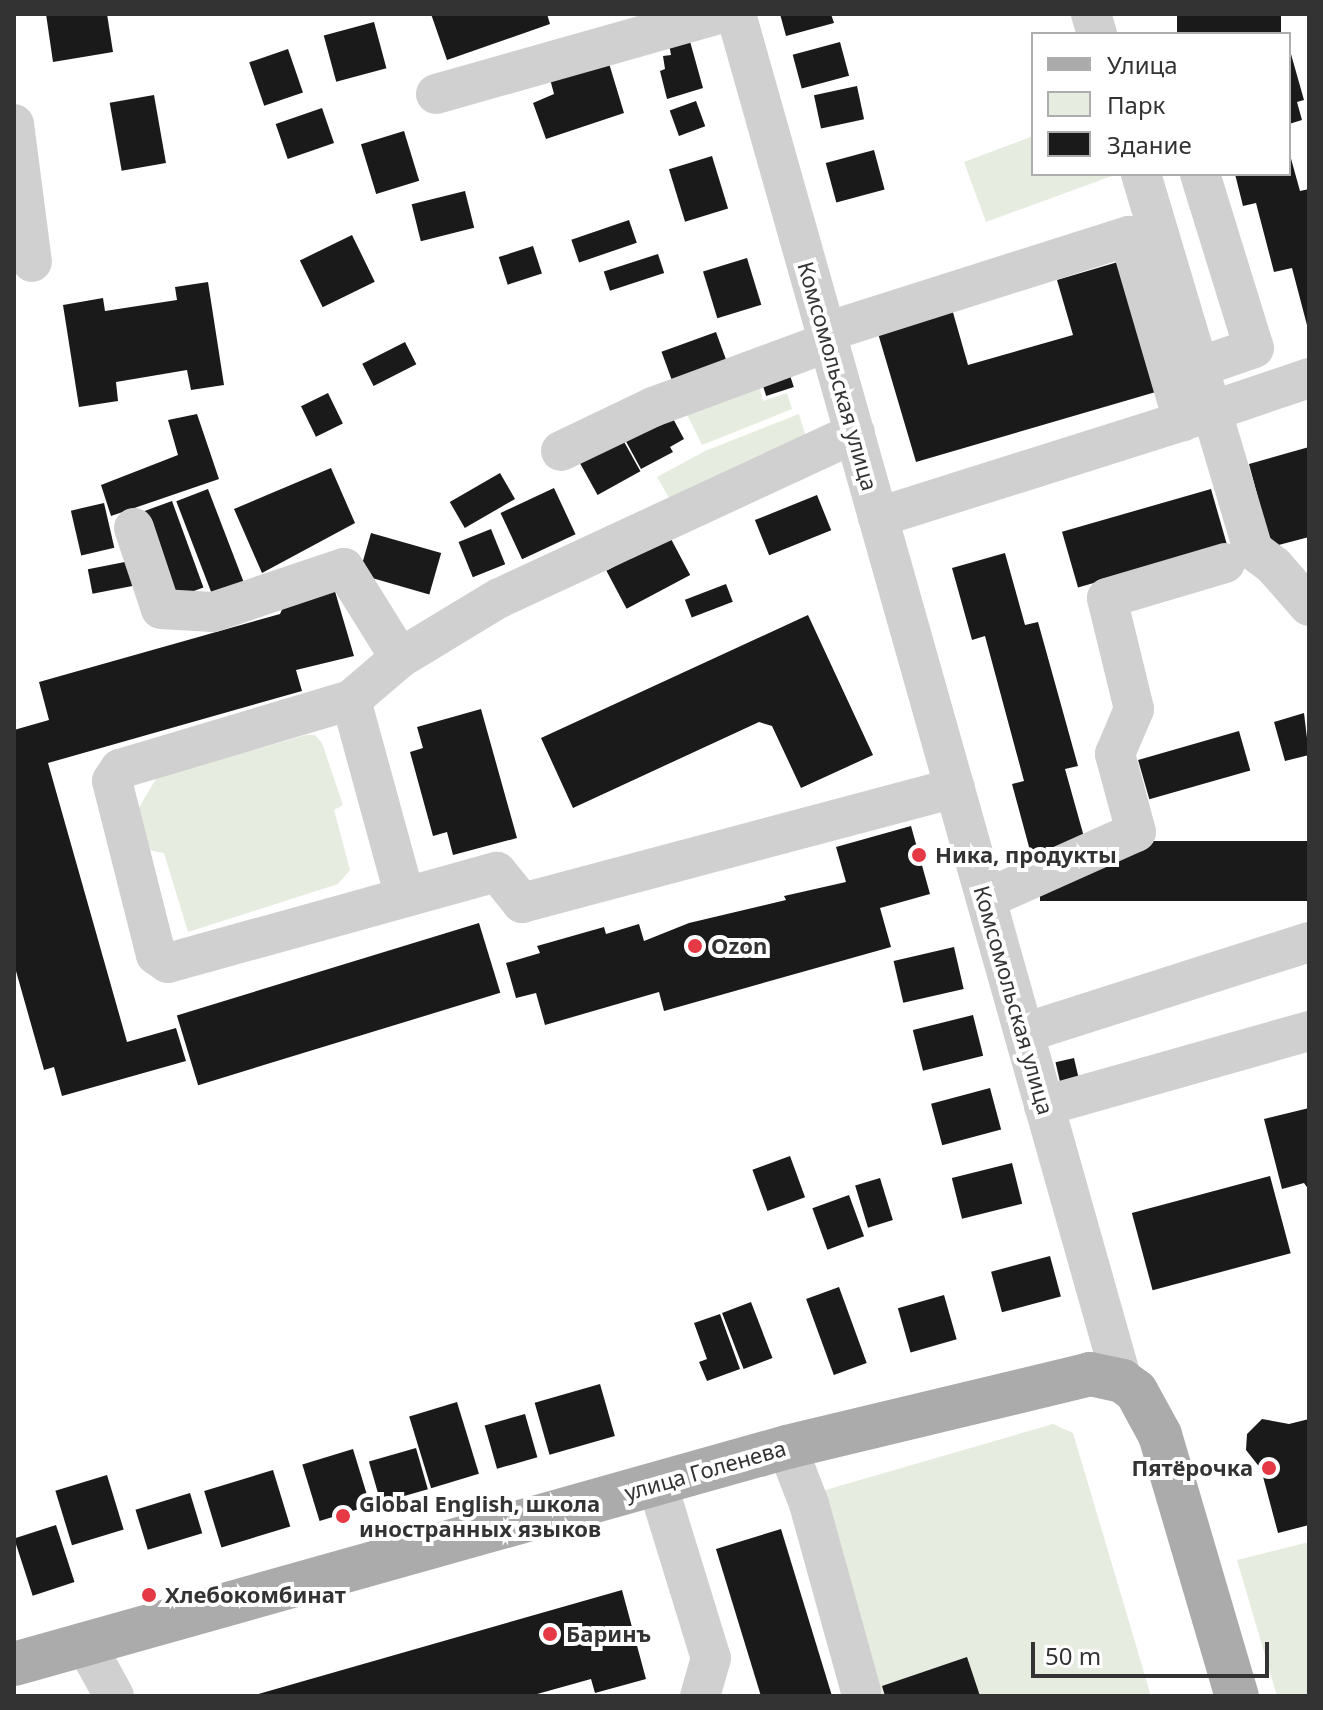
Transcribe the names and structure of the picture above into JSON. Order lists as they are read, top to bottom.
{
  "streets": {
    "main road": ["Комсомольская улица", "улица Голенева"]
  },
  "crossings": [
    ["Комсомольская улица", "улица Голенева"]
  ],
  "places": [
    "Ника, продукты",
    "Ozon",
    "Пятёрочка",
    "Global English, школа иностранных языков",
    "Хлебокомбинат",
    "Баринъ"
  ],
  "legend": ["Улица", "Парк", "Здание"],
  "scale_bar": "50 m"
}
